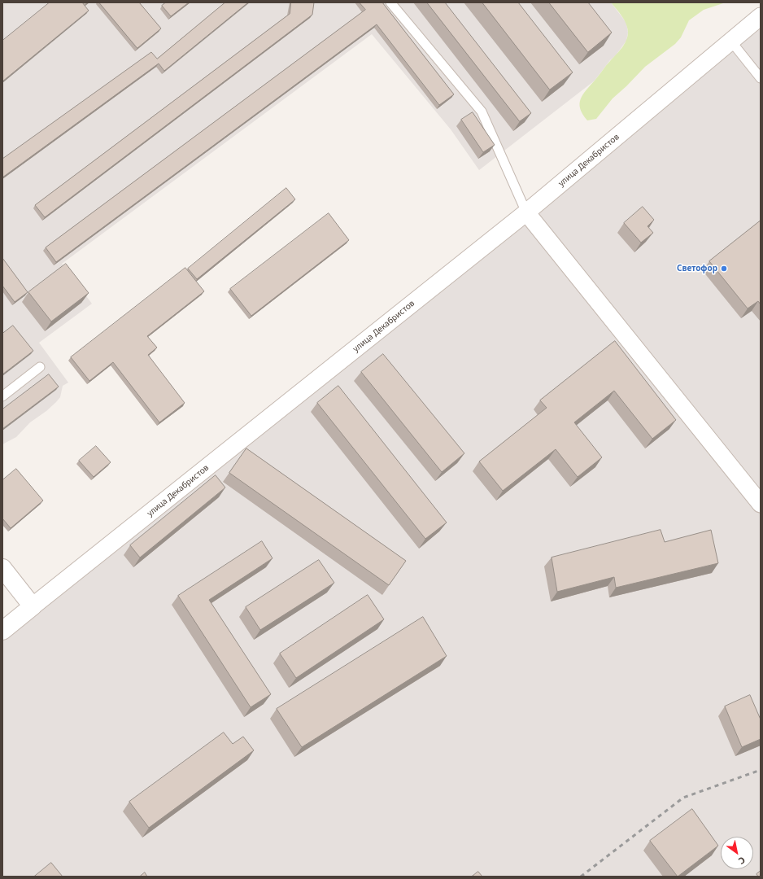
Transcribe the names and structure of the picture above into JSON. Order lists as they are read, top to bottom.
{
  "streets": {
    "street": ["улица Декабристов"]
  },
  "places": ["Светофор"],
  "north": "bottom right"
}
